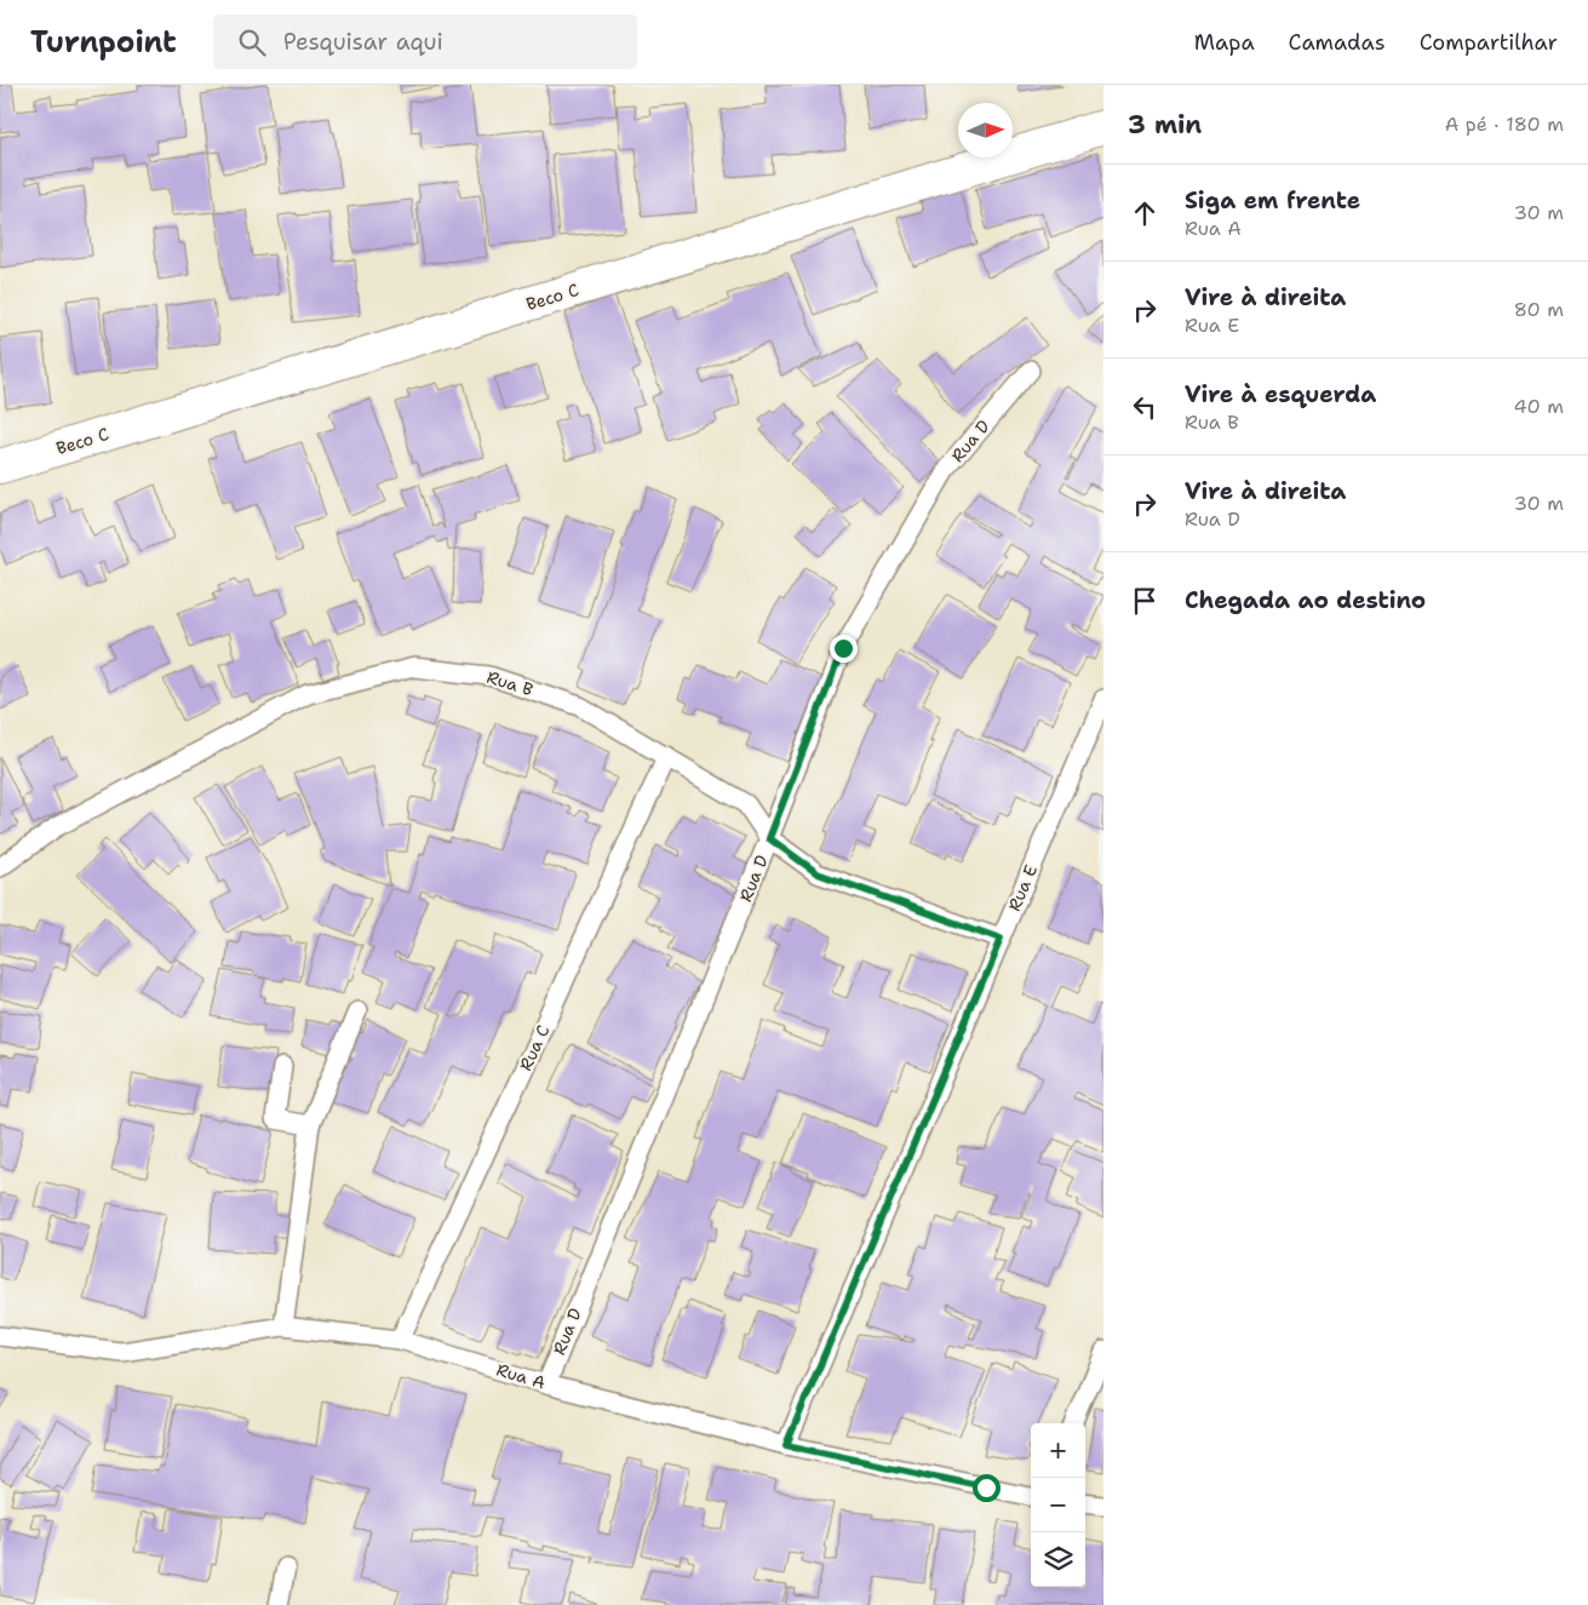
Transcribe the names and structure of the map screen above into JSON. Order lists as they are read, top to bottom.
{
  "streets": {
    "street": ["Beco C"],
    "lane": [
      "Rua D",
      "Rua B",
      "Rua E",
      "Rua C",
      "Rua A"
    ]
  },
  "crossings": [
    ["Rua D", "Rua B"],
    ["Rua D", "Rua A"],
    ["Rua B", "Rua E"],
    ["Rua B", "Rua C"],
    ["Rua E", "Rua A"],
    ["Rua C", "Rua A"]
  ],
  "north": "right",
  "page": {
    "header": "Turnpoint",
    "search": "Pesquisar aqui",
    "nav": ["Mapa", "Camadas", "Compartilhar"],
    "heading": ["3 min", "A pé · 180 m"],
    "list": [
      ["Siga em frente", "Rua A", "30 m"],
      ["Vire à direita", "Rua E", "80 m"],
      ["Vire à esquerda", "Rua B", "40 m"],
      ["Vire à direita", "Rua D", "30 m"],
      "Chegada ao destino"
    ],
    "map_buttons": ["+", "−"]
  }
}
